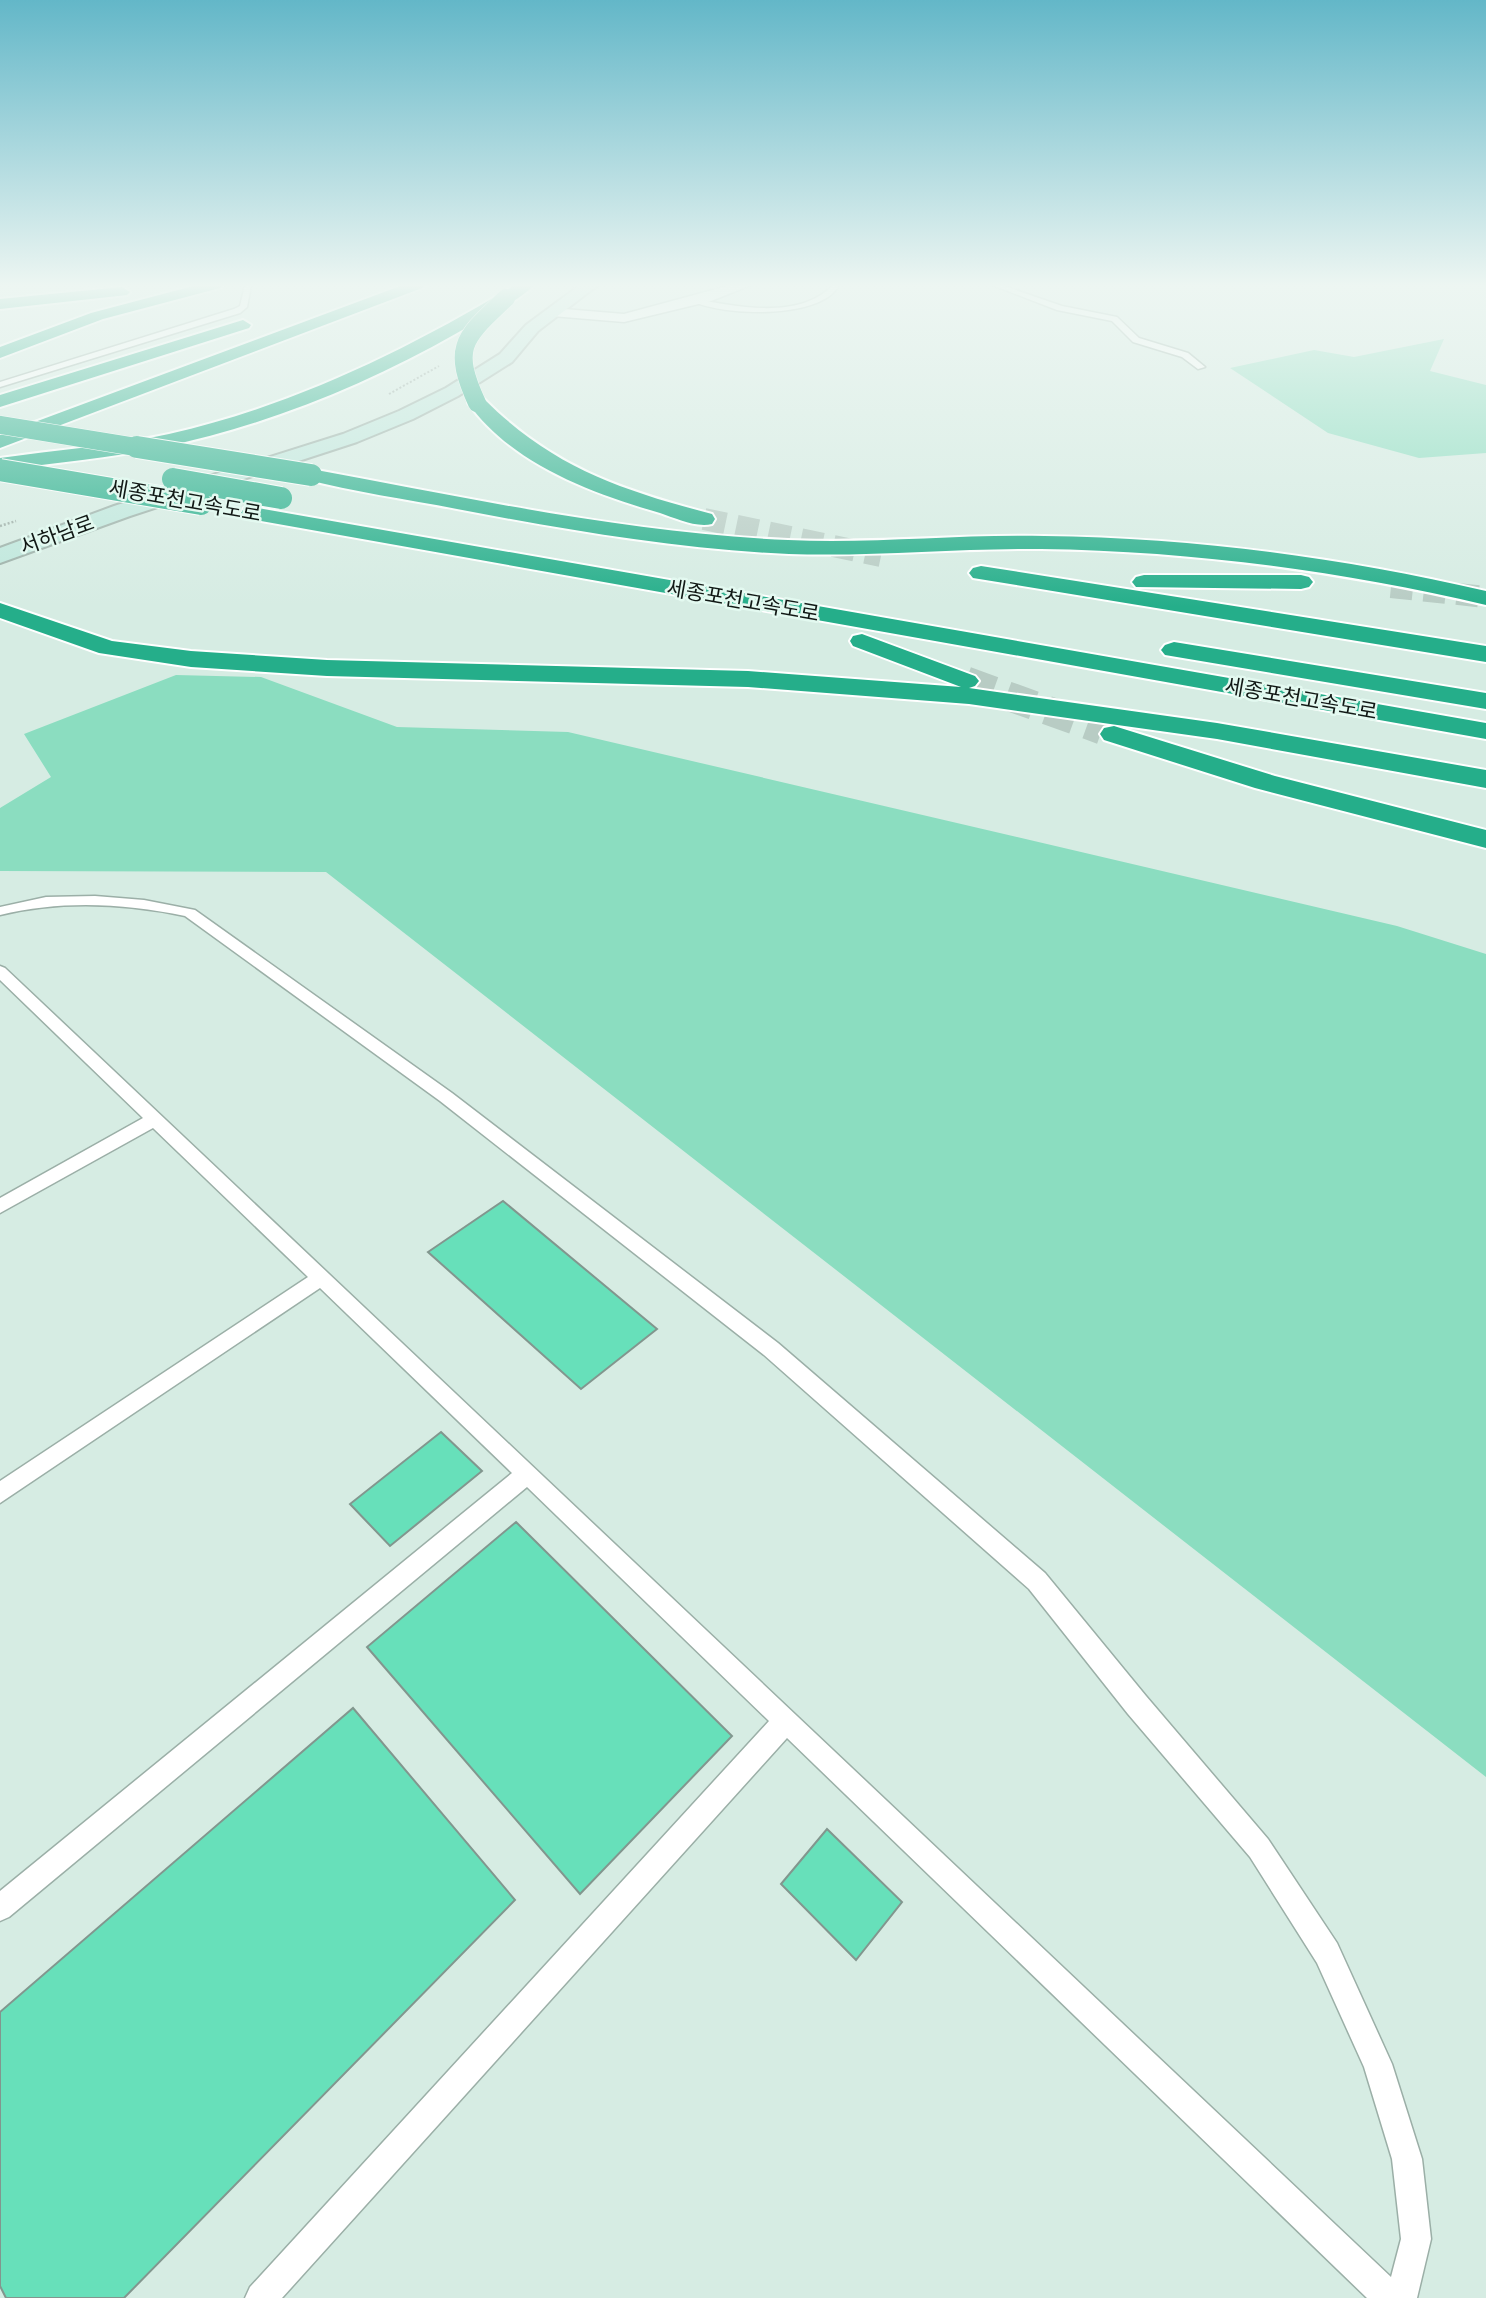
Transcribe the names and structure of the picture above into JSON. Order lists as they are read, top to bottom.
{
  "streets": {
    "highway": ["세종포천고속도로"],
    "main road": ["서하남로"]
  }
}
